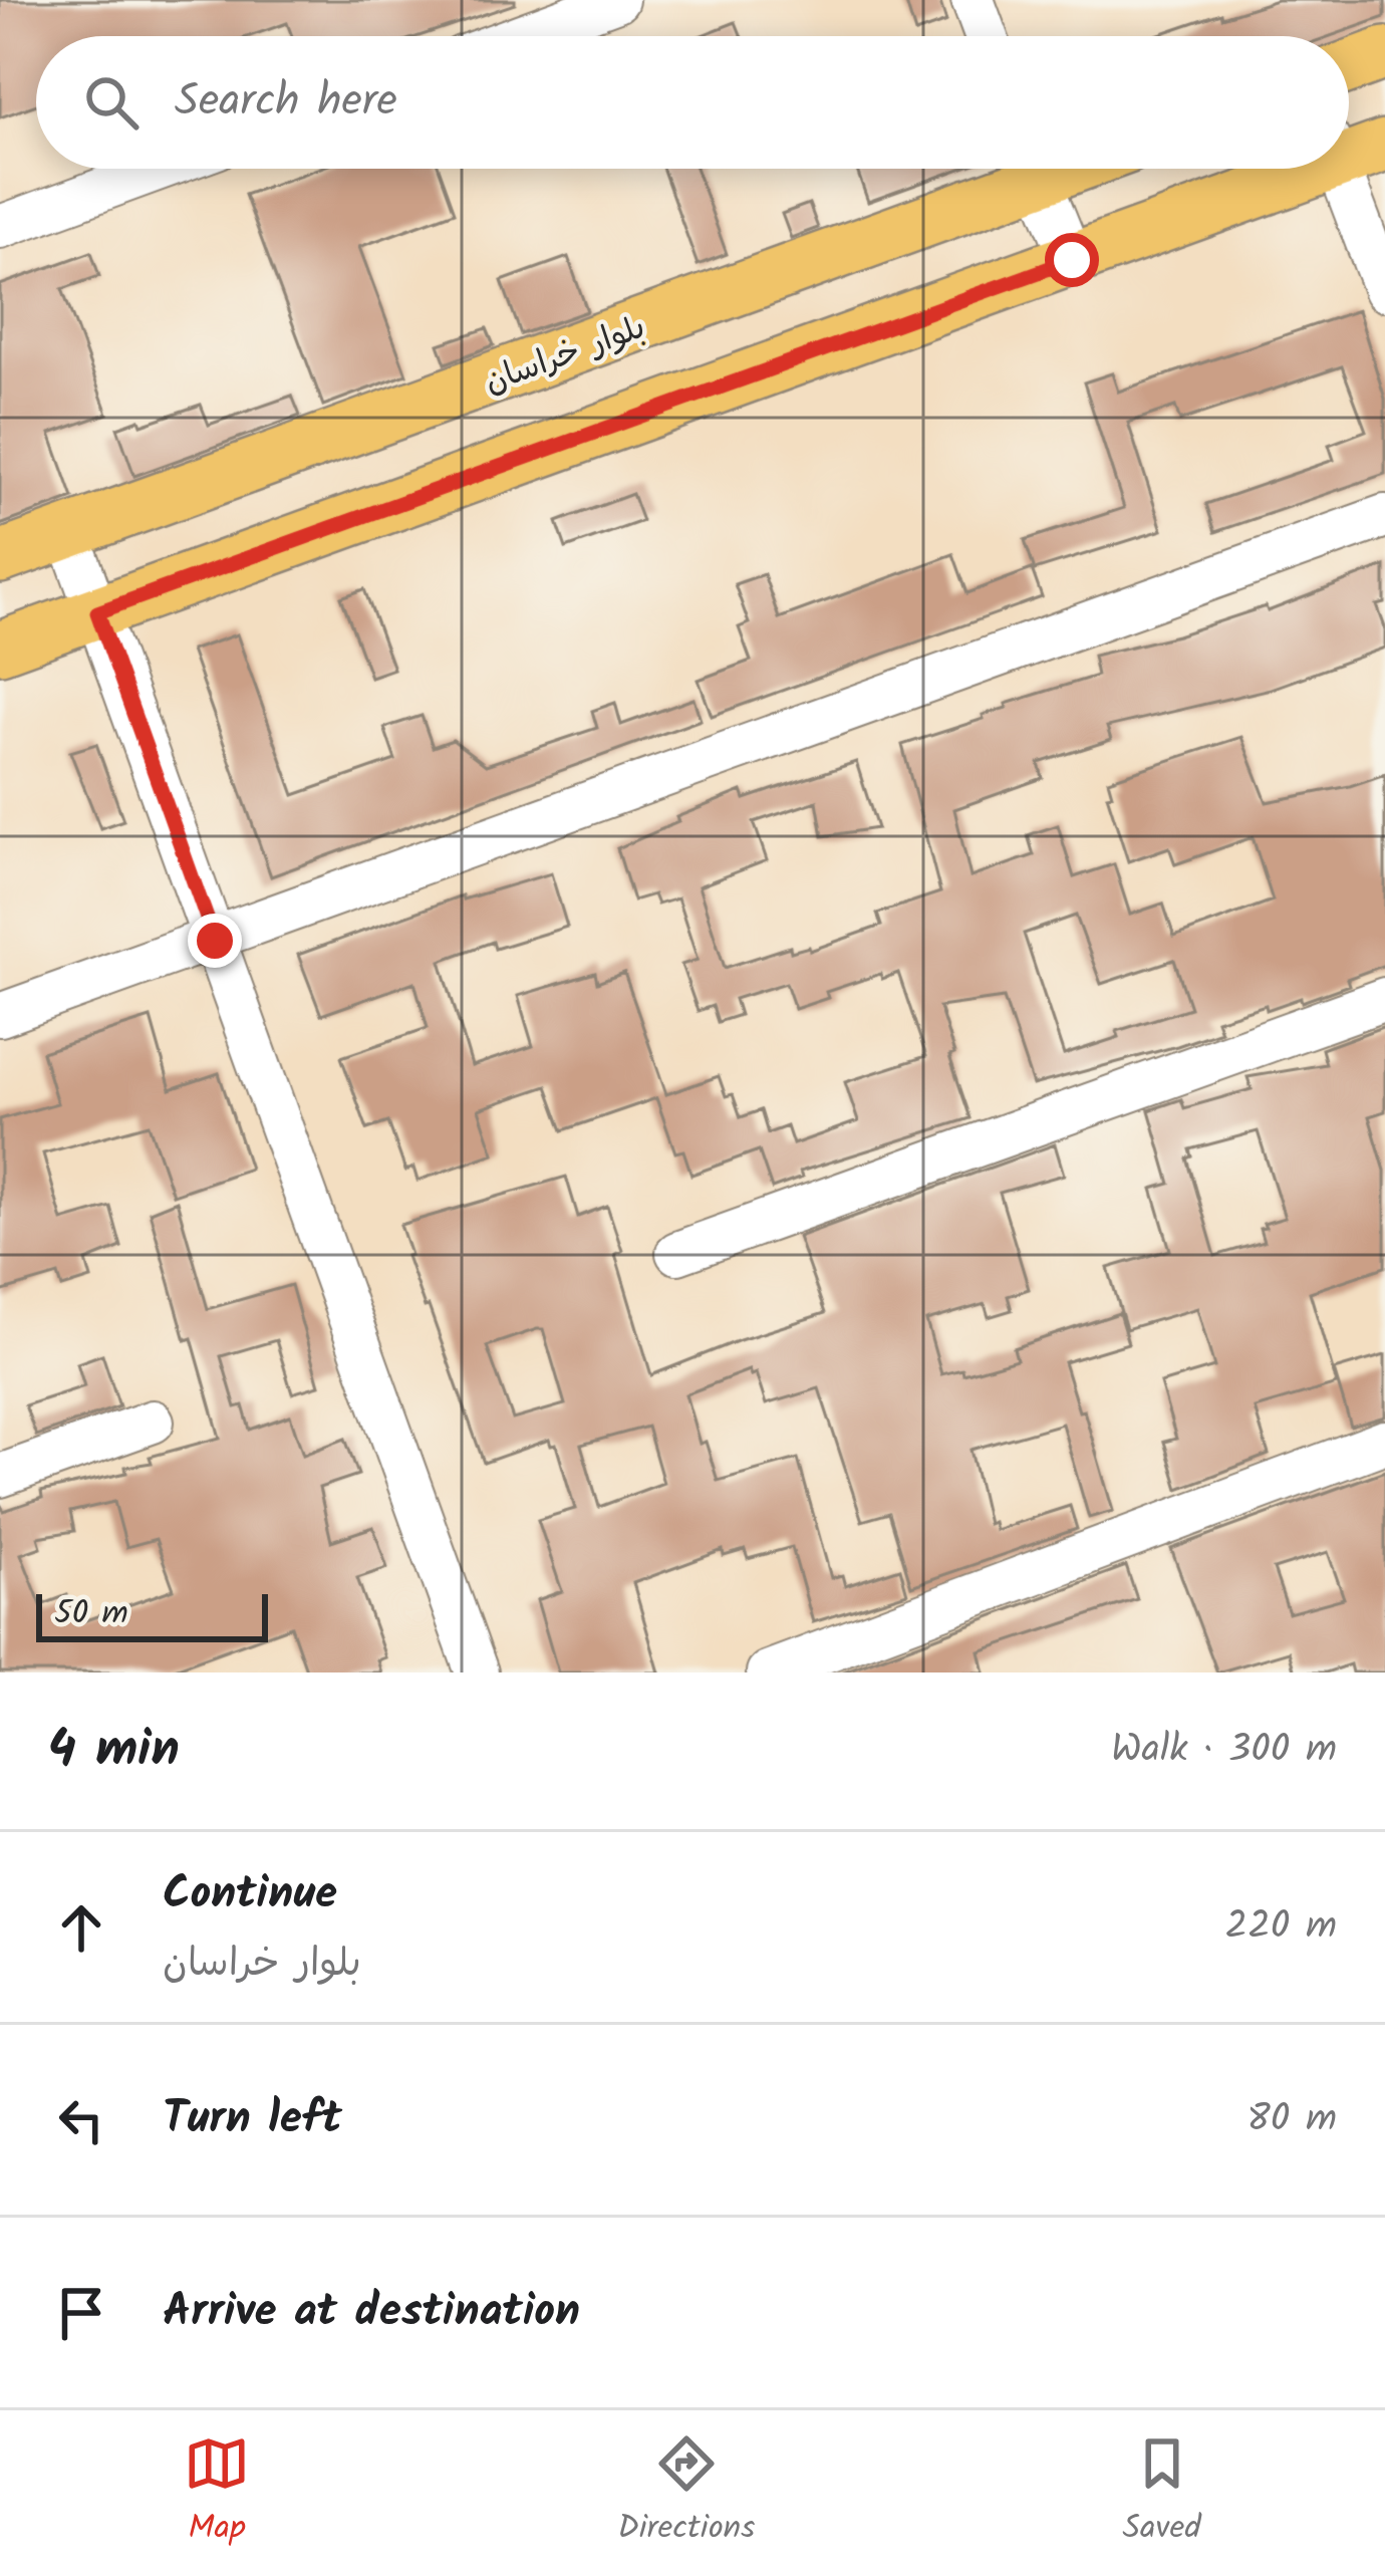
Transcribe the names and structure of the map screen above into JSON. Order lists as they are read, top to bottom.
{
  "streets": {
    "main road": ["بلوار خراسان"]
  },
  "scale_bar": "50 m",
  "page": {
    "search": "Search here",
    "scale": "50 m",
    "heading": ["4 min", "Walk · 300 m"],
    "list": [
      ["Continue", "بلوار خراسان", "220 m"],
      ["Turn left", "80 m"],
      "Arrive at destination"
    ],
    "nav": ["Map", "Directions", "Saved"]
  }
}
